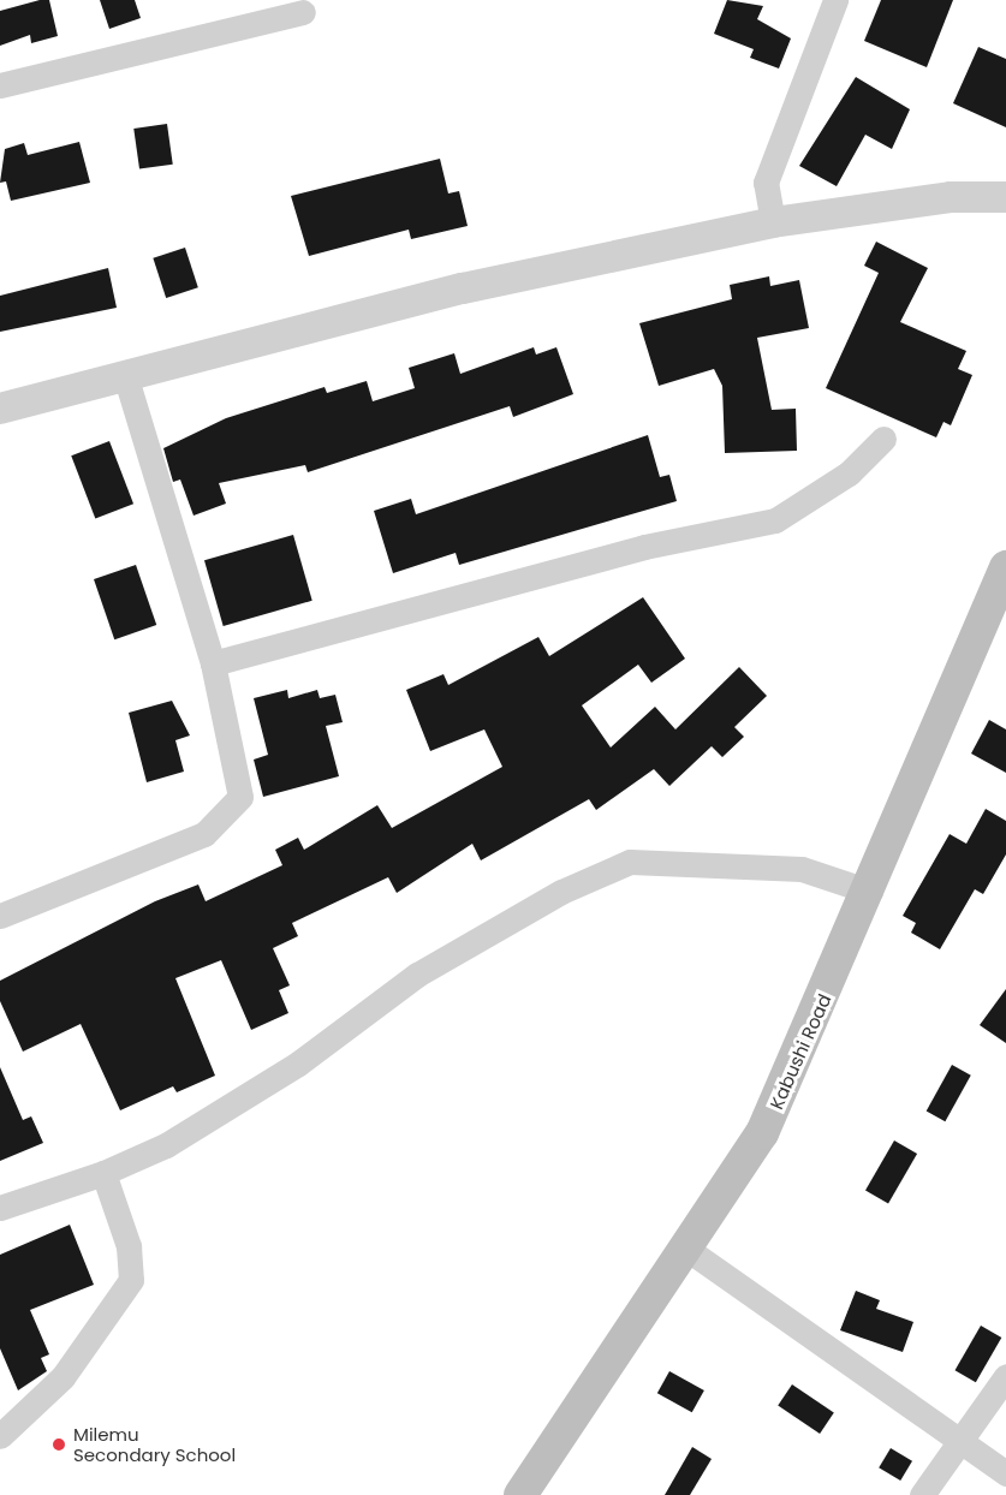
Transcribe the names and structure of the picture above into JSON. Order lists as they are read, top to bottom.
{
  "streets": {
    "main road": ["Kabushi Road"]
  },
  "places": ["Milemu Secondary School"]
}
